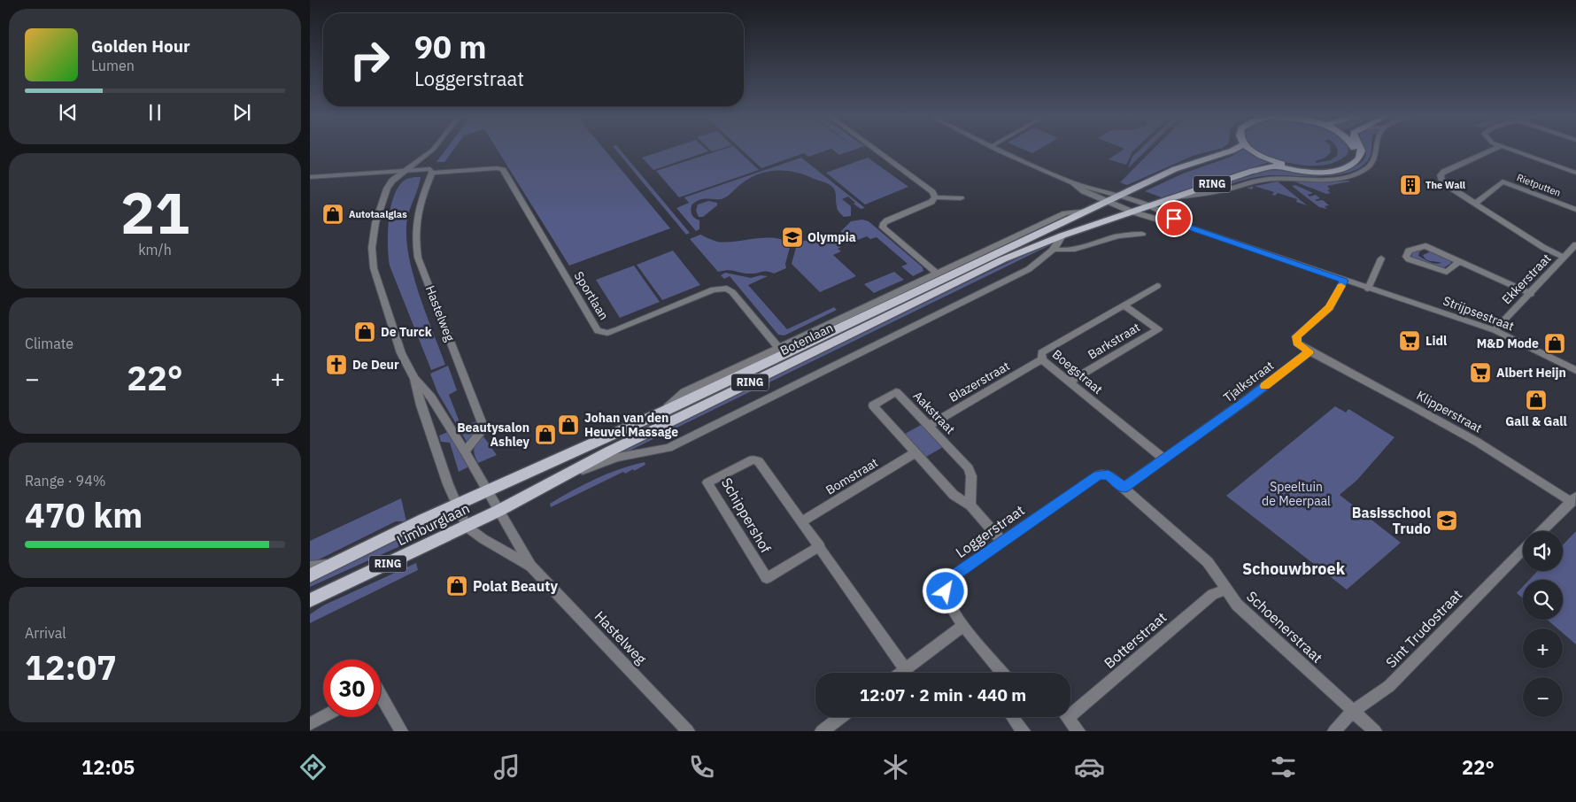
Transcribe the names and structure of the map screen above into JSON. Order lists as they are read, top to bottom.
{
  "streets": {
    "main road": ["RING", "Botenlaan", "Limburglaan"],
    "street": [
      "Rietputten",
      "Ekkerstraat",
      "Sportlaan",
      "Hastelweg",
      "Strijpsestraat",
      "Barkstraat",
      "Boegstraat",
      "Blazerstraat",
      "Tjalkstraat",
      "Klipperstraat",
      "Aakstraat",
      "Bomstraat",
      "Schippershof",
      "Loggerstraat",
      "Schoenerstraat",
      "Sint Trudostraat",
      "Botterstraat"
    ]
  },
  "crossings": [
    ["RING", "Strijpsestraat"],
    ["RING", "Botenlaan"],
    ["Ekkerstraat", "Strijpsestraat"],
    ["Sportlaan", "Hastelweg"],
    ["Sportlaan", "Botenlaan"],
    ["Hastelweg", "Botenlaan"],
    ["Hastelweg", "Limburglaan"],
    ["Strijpsestraat", "Botenlaan"],
    ["Botenlaan", "Limburglaan"],
    ["Barkstraat", "Boegstraat"],
    ["Boegstraat", "Blazerstraat"],
    ["Boegstraat", "Tjalkstraat"],
    ["Blazerstraat", "Aakstraat"],
    ["Tjalkstraat", "Klipperstraat"],
    ["Tjalkstraat", "Loggerstraat"],
    ["Tjalkstraat", "Schoenerstraat"],
    ["Klipperstraat", "Sint Trudostraat"],
    ["Aakstraat", "Bomstraat"],
    ["Aakstraat", "Loggerstraat"],
    ["Bomstraat", "Schippershof"],
    ["Loggerstraat", "Schoenerstraat"],
    ["Schoenerstraat", "Sint Trudostraat"],
    ["Schoenerstraat", "Botterstraat"]
  ],
  "districts": ["Schouwbroek"],
  "parks": ["Speeltuin de Meerpaal"],
  "places": {
    "building": ["The Wall"],
    "shop": [
      "Autotaalglas",
      "De Turck",
      "M&D Mode",
      "Gall & Gall",
      "Johan van den Heuvel Massage",
      "Beautysalon Ashley",
      "Polat Beauty"
    ],
    "school or university": ["Olympia", "Basisschool Trudo"],
    "supermarket": ["Lidl", "Albert Heijn"],
    "church": ["De Deur"]
  },
  "page": {
    "turn": ["90 m", "Loggerstraat"],
    "song": ["Golden Hour", "Lumen"],
    "tile": [
      ["21", "km/h"],
      "Climate",
      ["Range · 94%", "470 km"],
      ["Arrival", "12:07"]
    ],
    "heat": ["−", "22°", "+"],
    "map_buttons": ["+", "−"],
    "limit": "30",
    "trip": "12:07 · 2 min · 440 m",
    "tabs": ["12:05", "22°"]
  }
}
